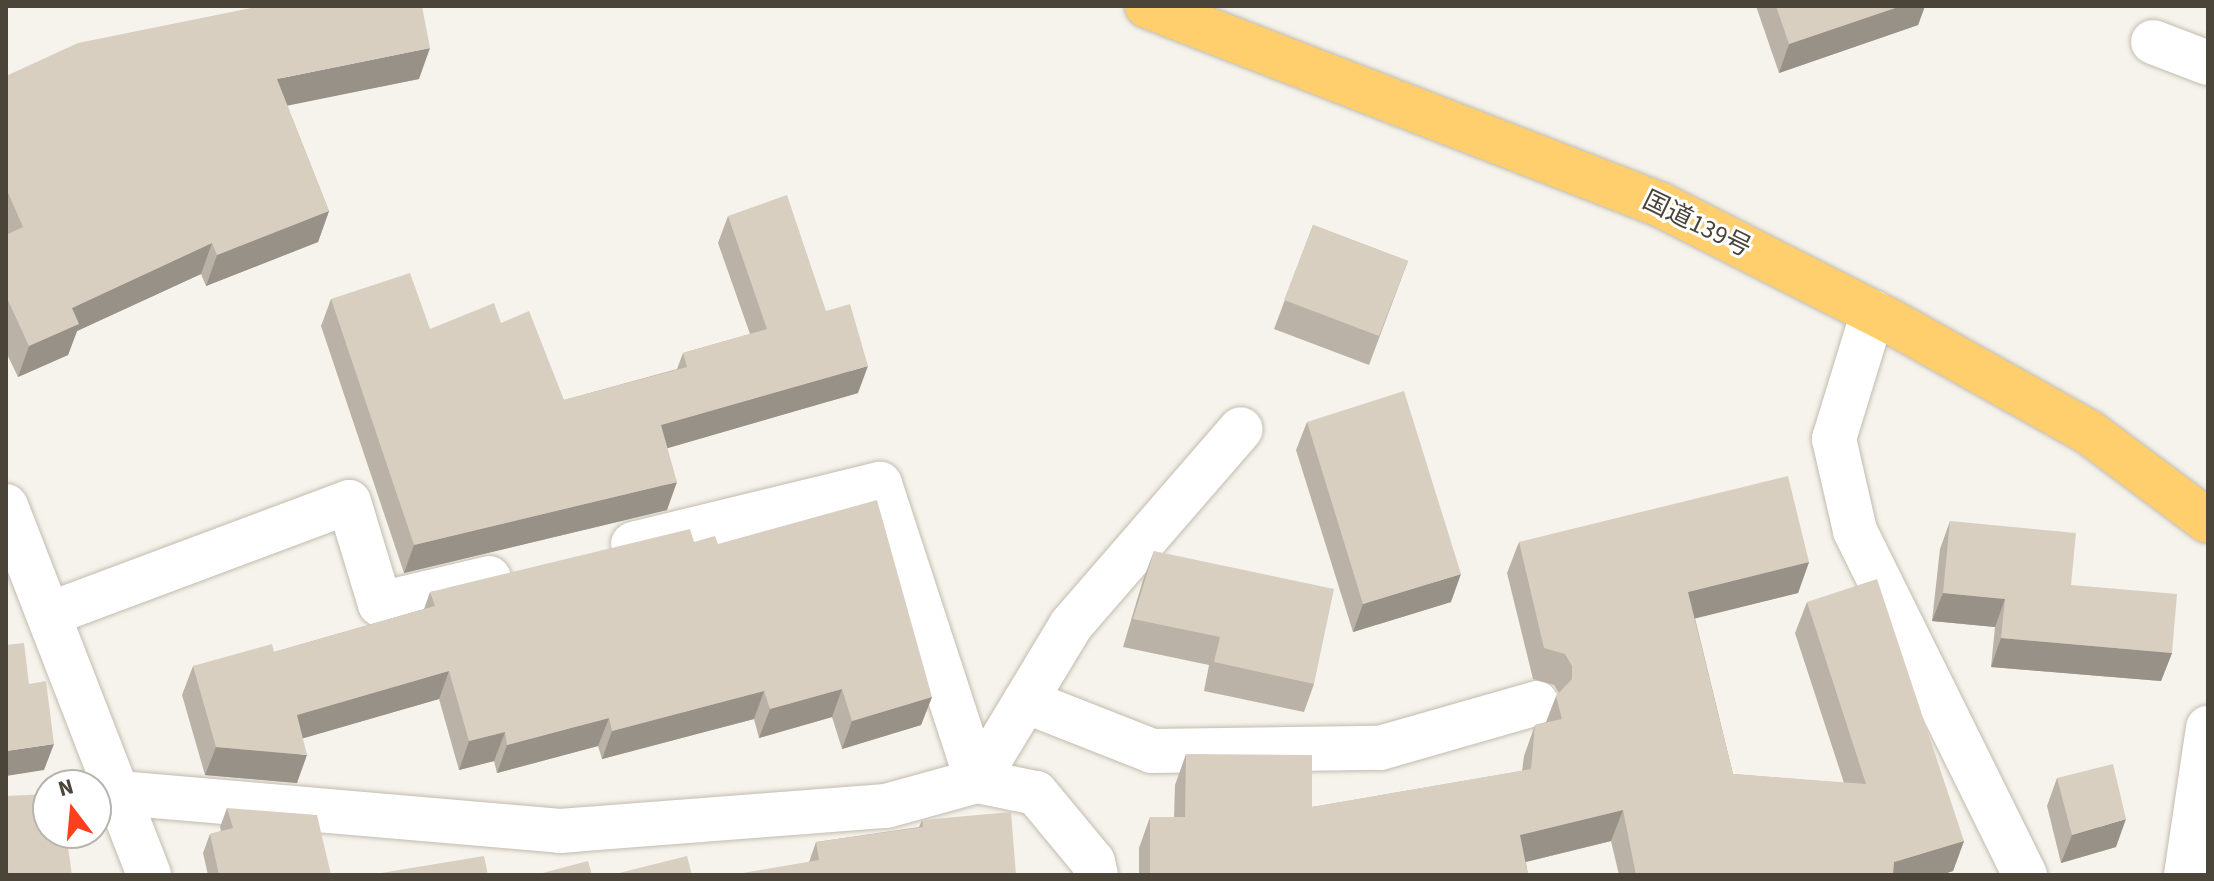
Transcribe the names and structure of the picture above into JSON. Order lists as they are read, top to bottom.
{
  "streets": {
    "highway": ["国道139号"]
  },
  "north": "top"
}
